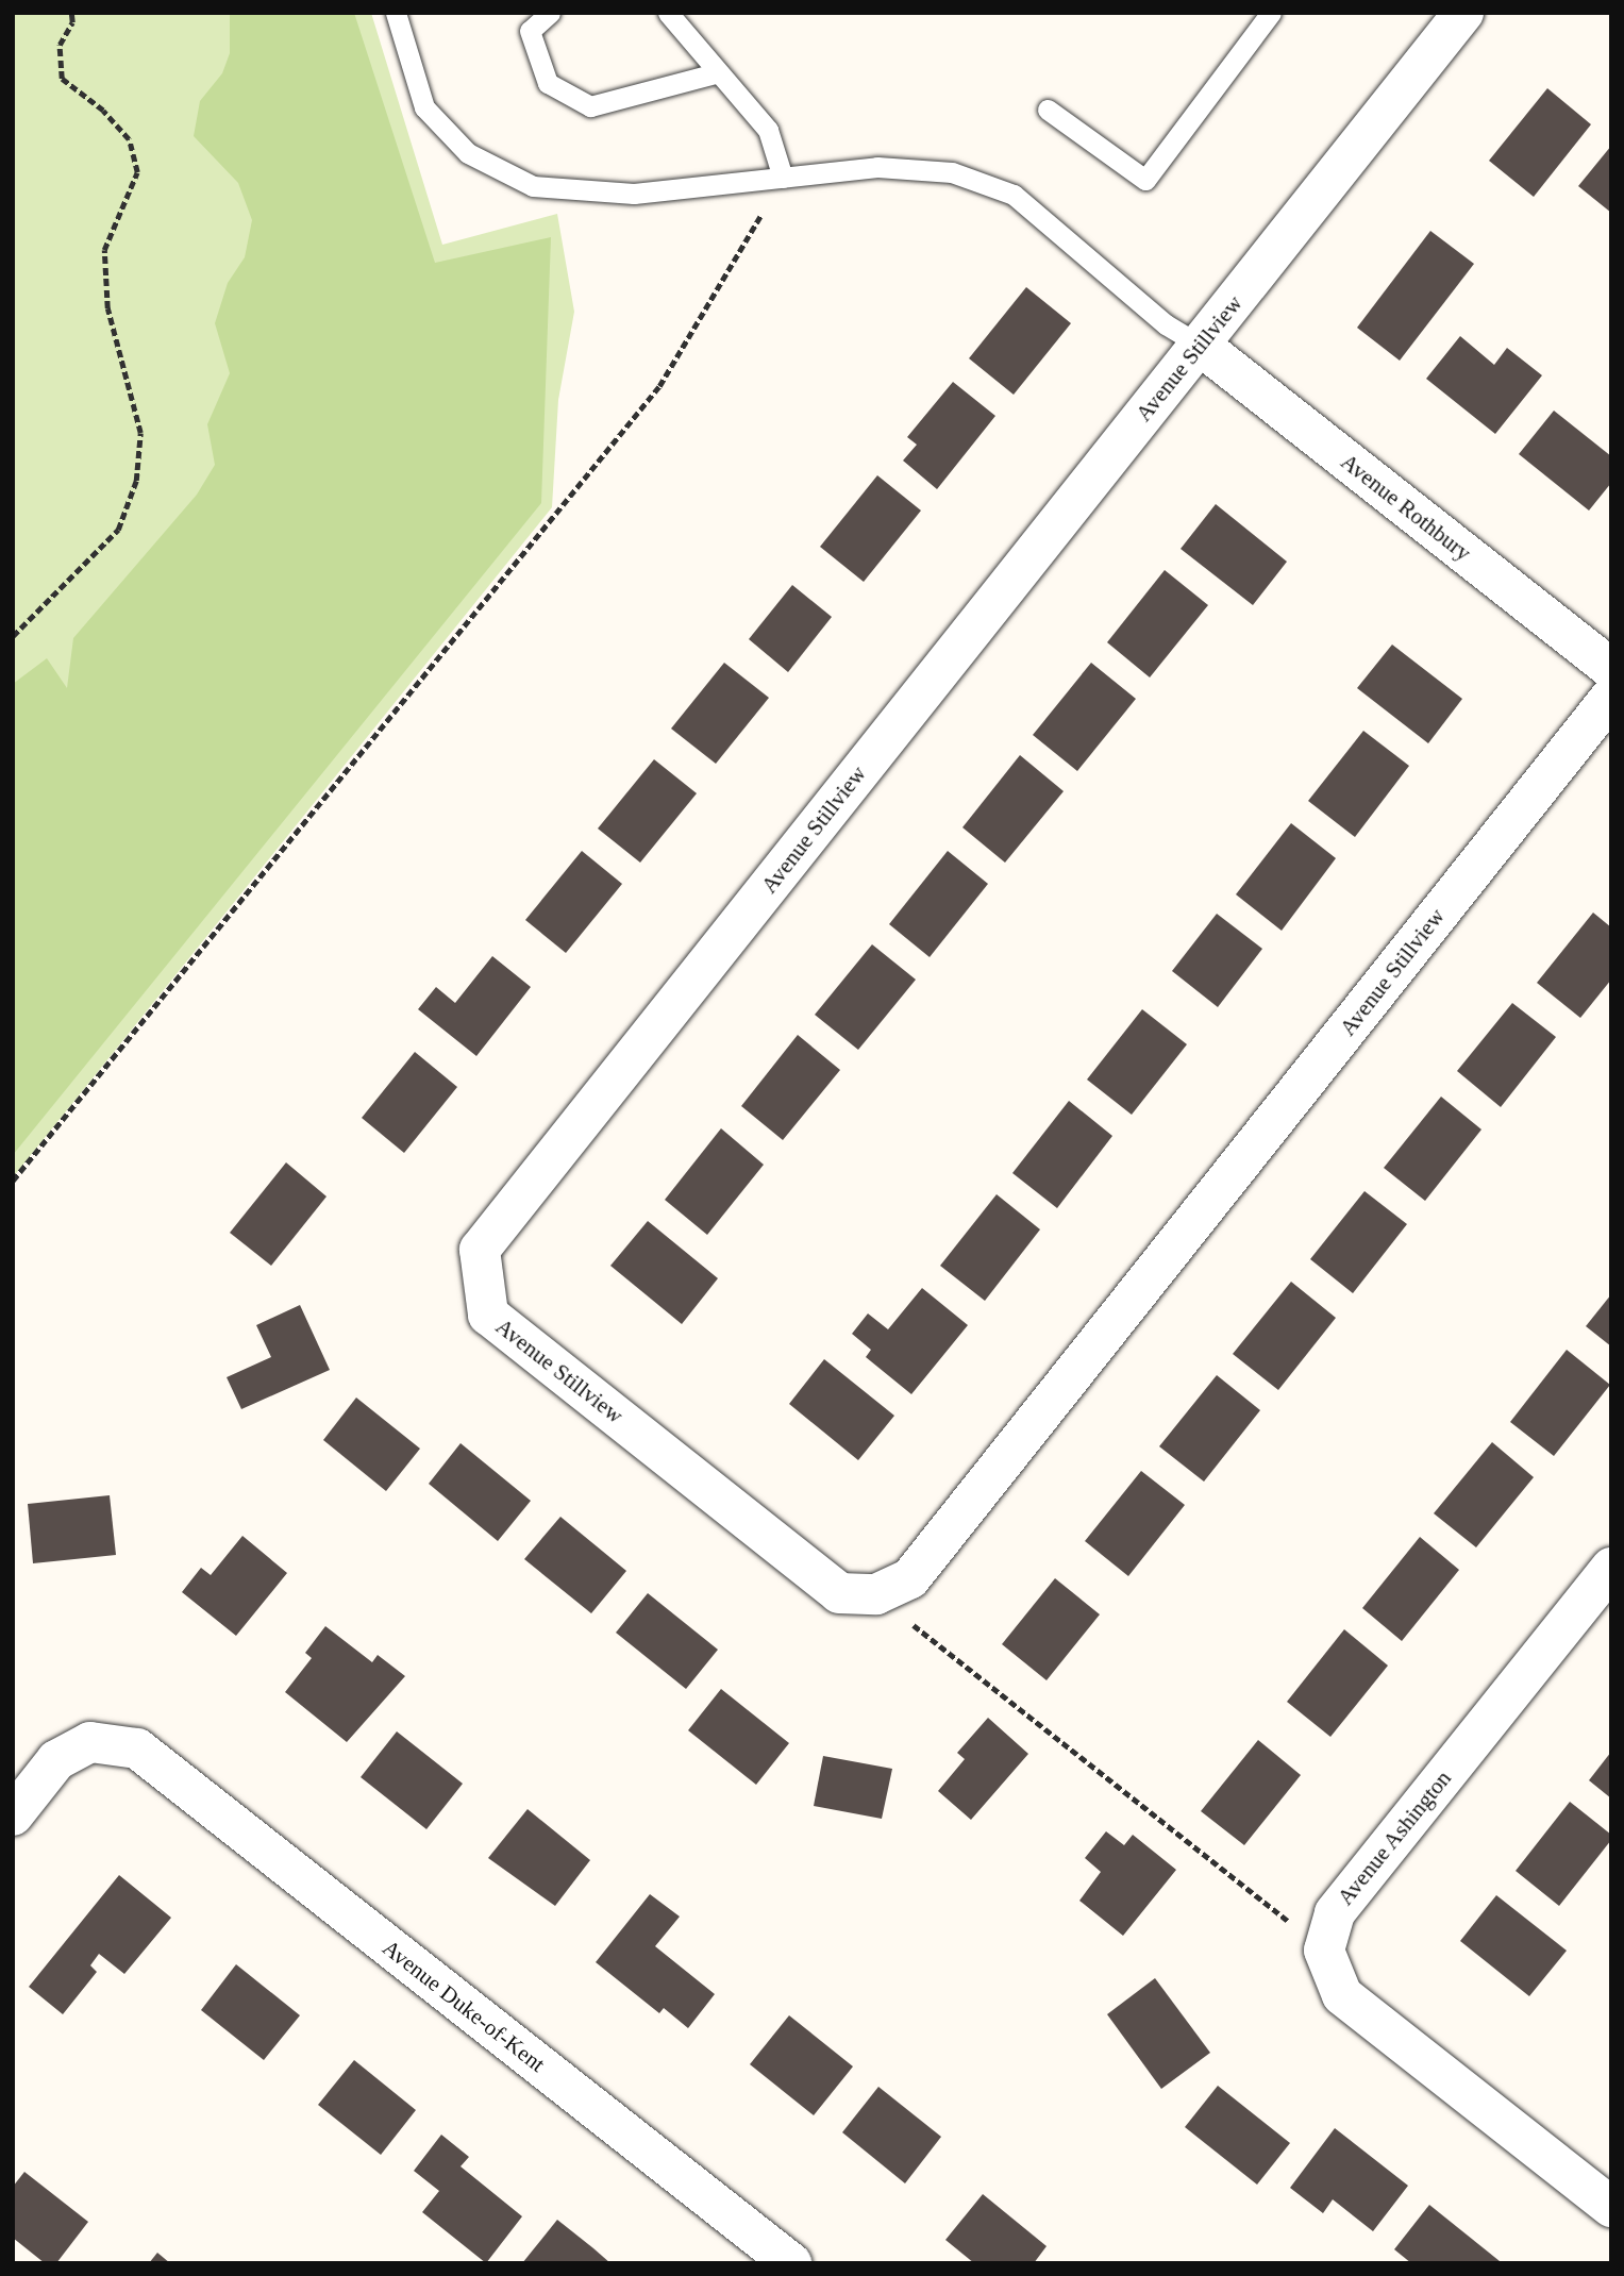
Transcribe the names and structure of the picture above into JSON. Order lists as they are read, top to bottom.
{
  "streets": {
    "street": [
      "Avenue Stillview",
      "Avenue Rothbury",
      "Avenue Ashington",
      "Avenue Duke-of-Kent"
    ]
  },
  "crossings": [
    ["Avenue Stillview", "Avenue Rothbury"]
  ]
}
